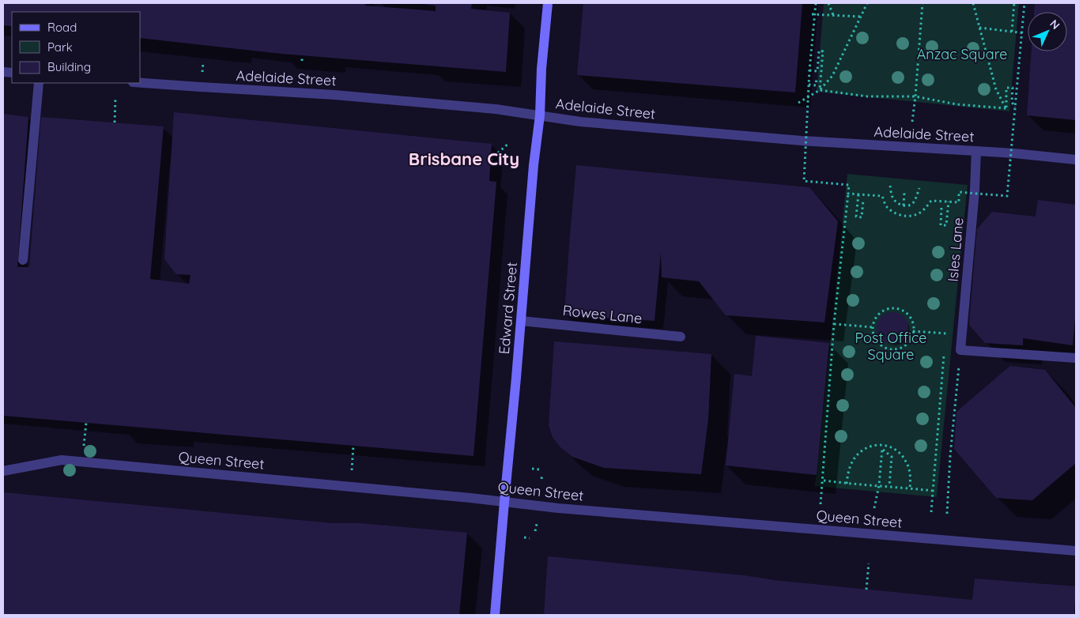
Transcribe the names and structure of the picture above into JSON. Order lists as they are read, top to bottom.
{
  "streets": {
    "main road": ["Edward Street"],
    "street": [
      "Adelaide Street",
      "Isles Lane",
      "Rowes Lane",
      "Queen Street"
    ]
  },
  "crossings": [
    ["Adelaide Street", "Isles Lane"],
    ["Adelaide Street", "Edward Street"],
    ["Edward Street", "Rowes Lane"],
    ["Edward Street", "Queen Street"]
  ],
  "districts": ["Brisbane City"],
  "parks": ["Anzac Square", "Post Office Square"],
  "legend": ["Road", "Park", "Building"],
  "north": "top right"
}
